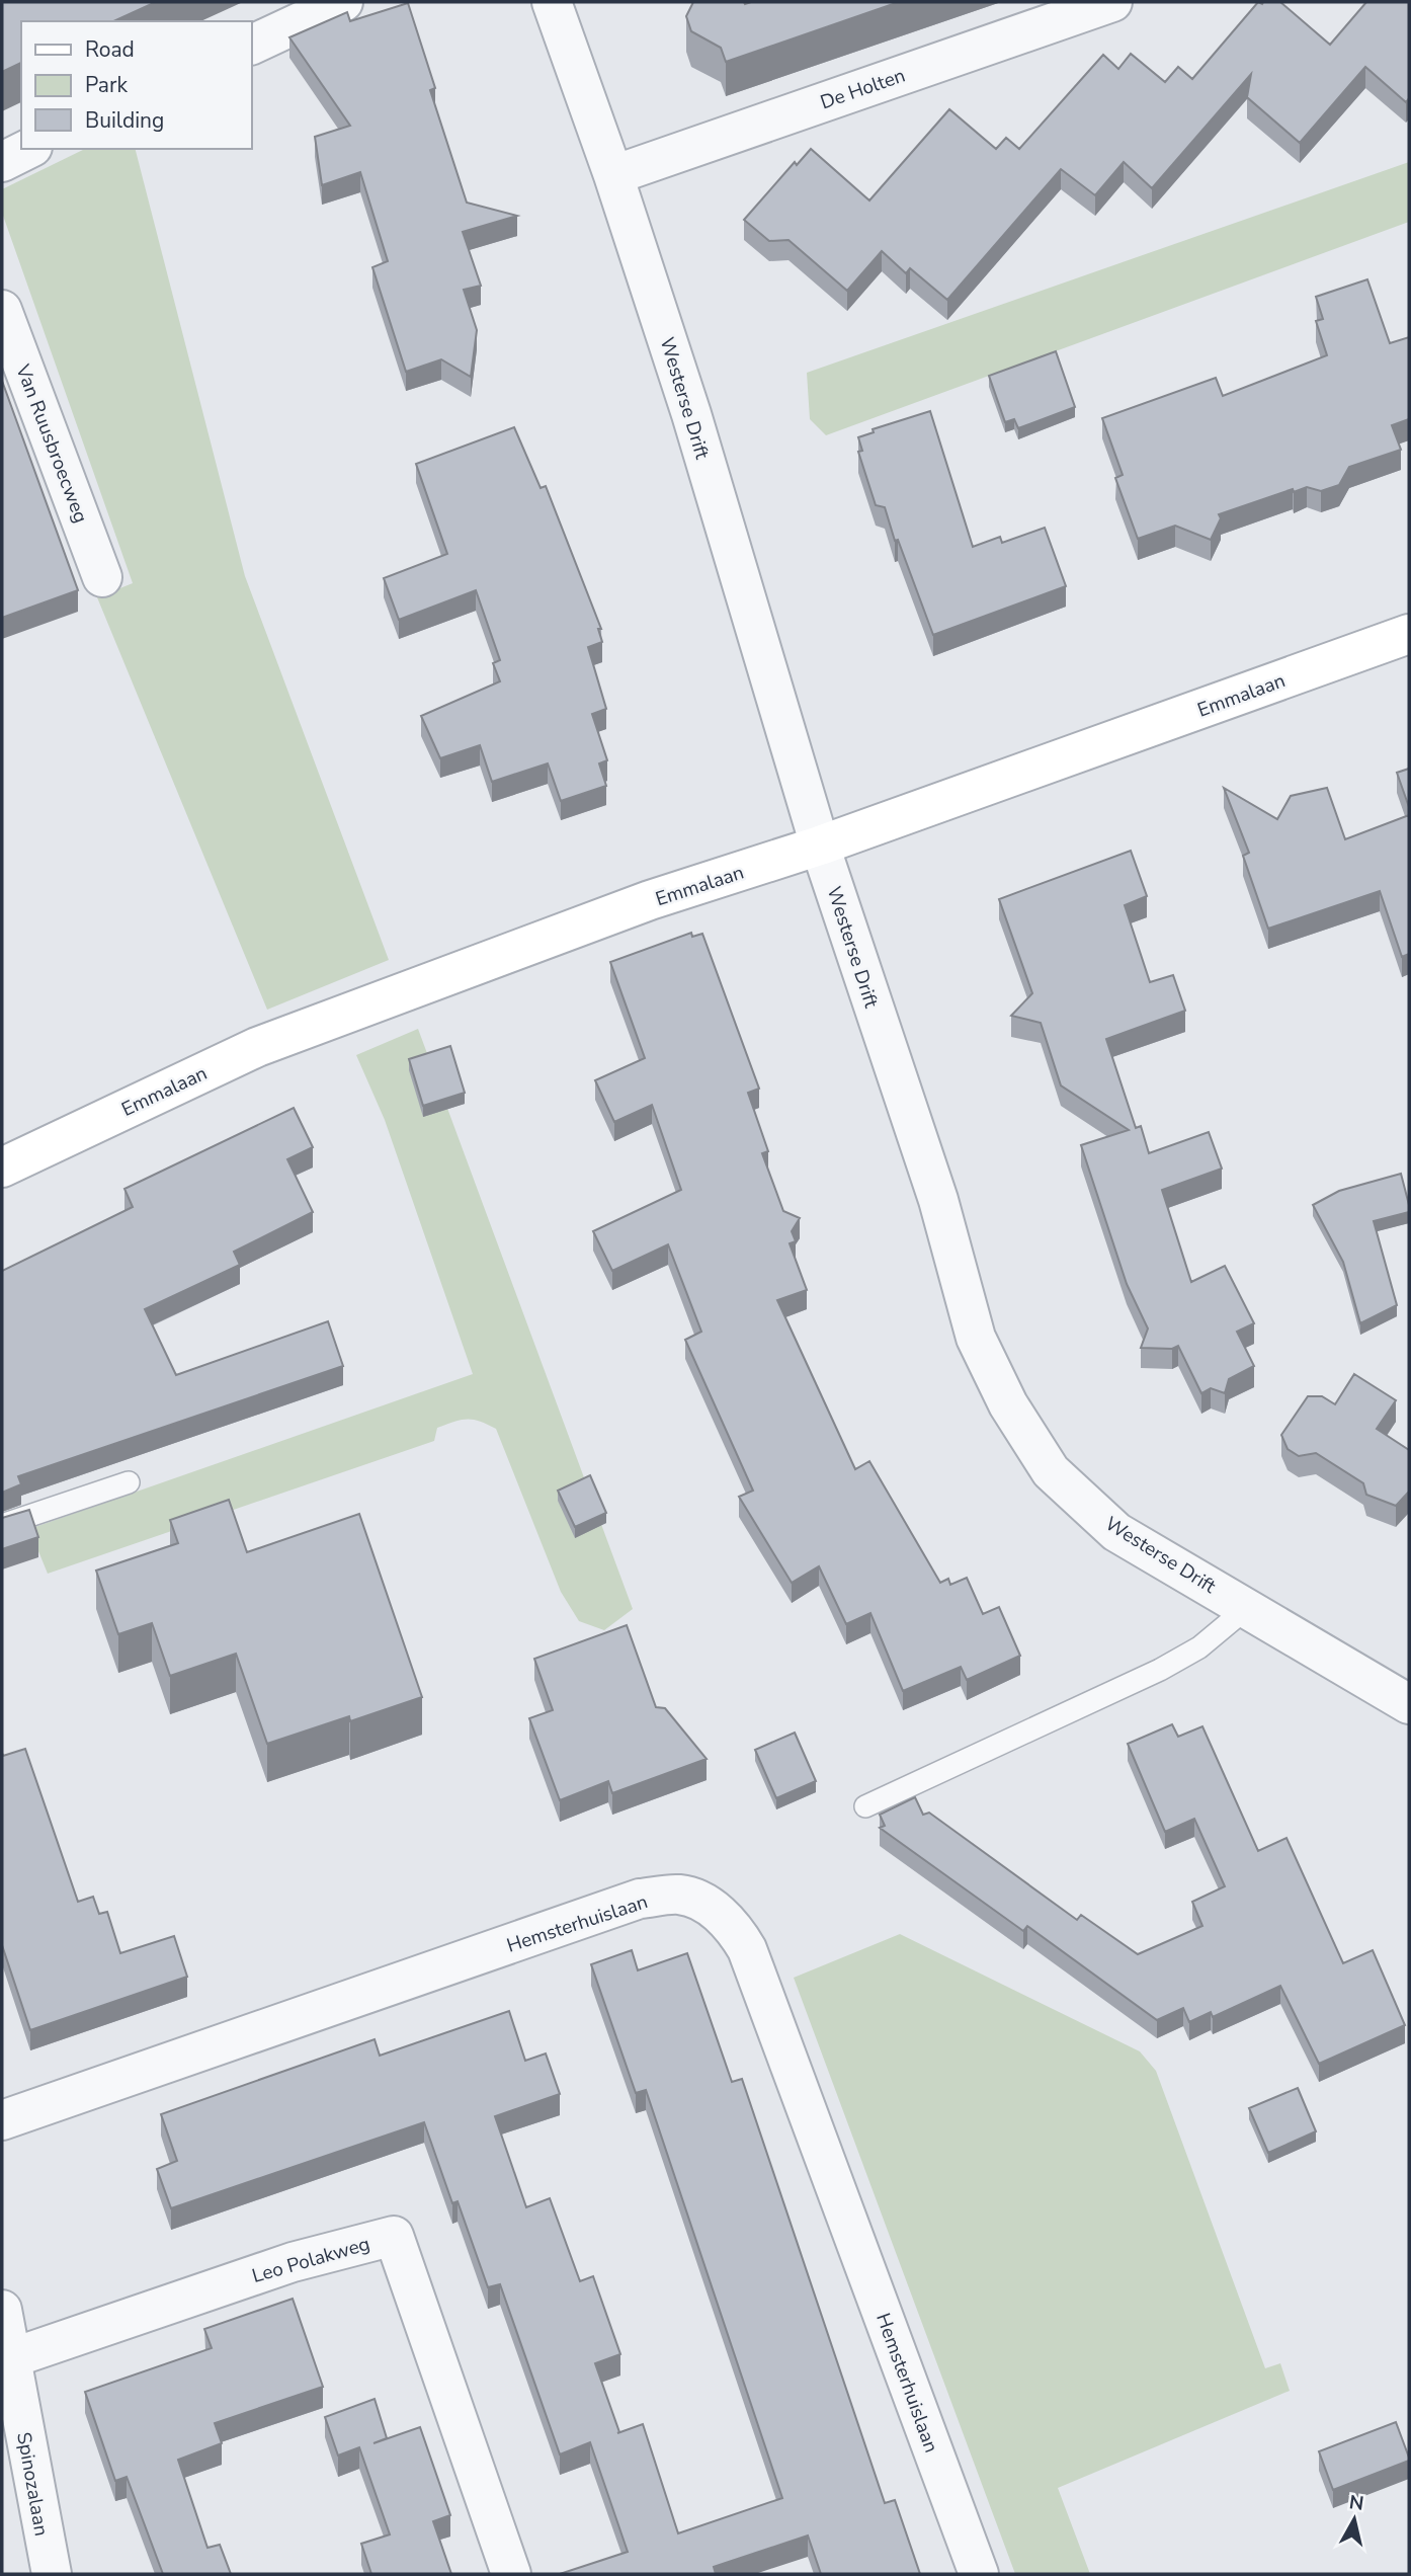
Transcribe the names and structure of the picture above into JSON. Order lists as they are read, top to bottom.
{
  "streets": {
    "main road": ["Emmalaan"],
    "street": [
      "De Holten",
      "Westerse Drift",
      "Van Ruusbroecweg",
      "Hemsterhuislaan",
      "Leo Polakweg",
      "Spinozalaan"
    ]
  },
  "crossings": [
    ["De Holten", "Westerse Drift"],
    ["Westerse Drift", "Emmalaan"],
    ["Leo Polakweg", "Spinozalaan"]
  ],
  "legend": ["Road", "Park", "Building"],
  "north": "top"
}
